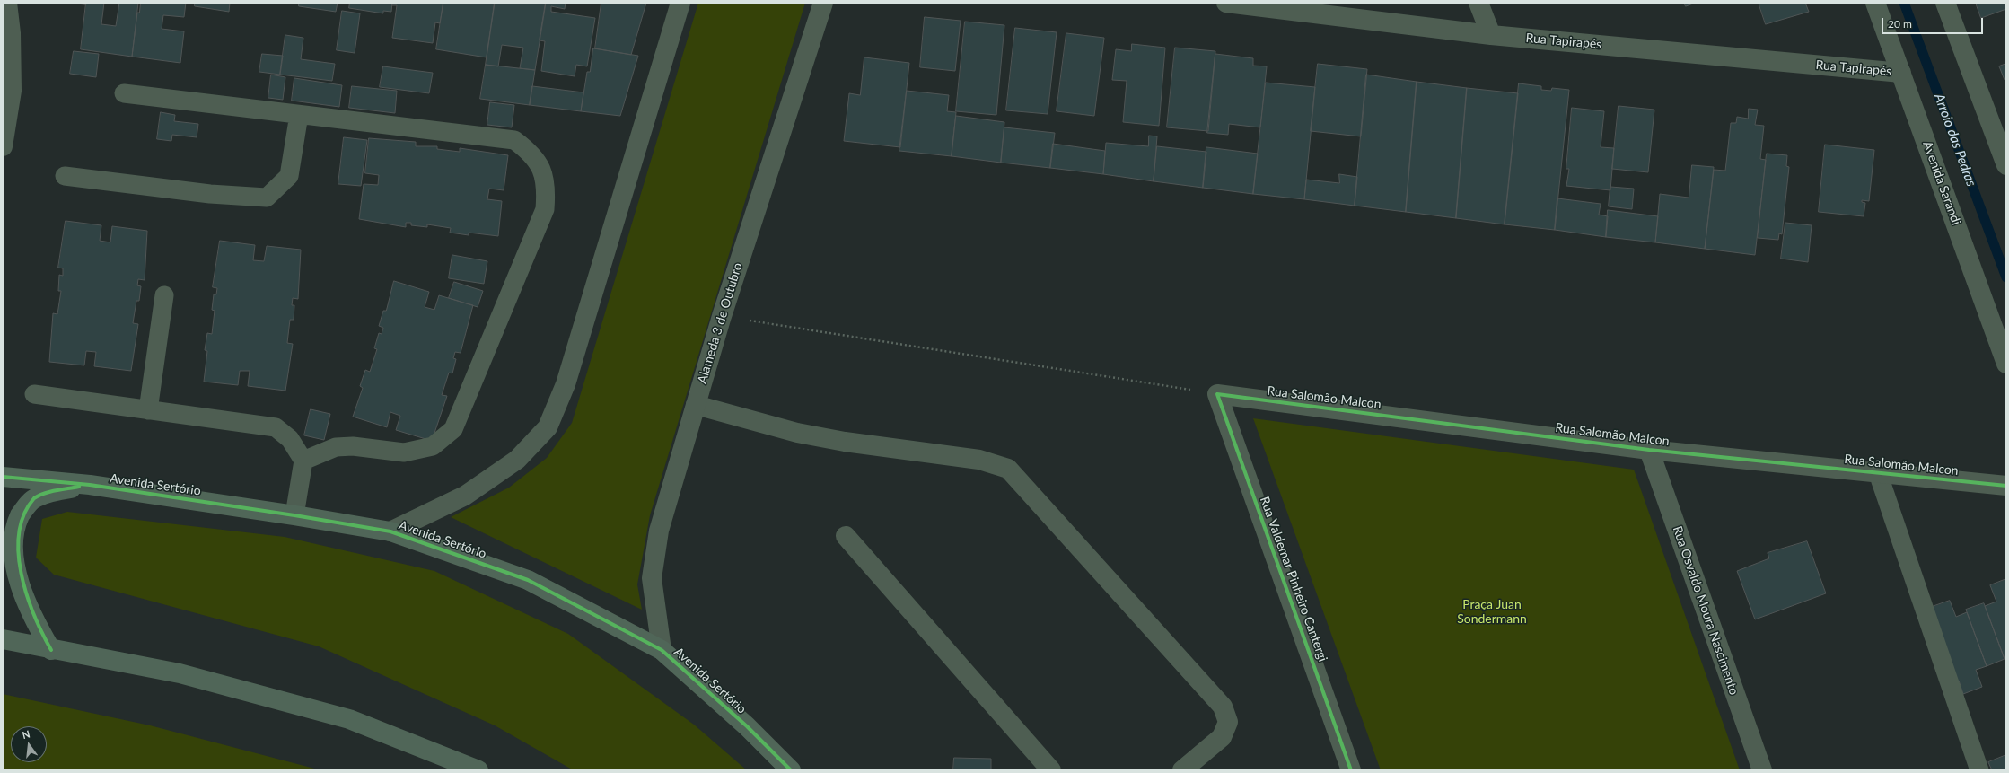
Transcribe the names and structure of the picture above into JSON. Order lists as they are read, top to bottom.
{
  "streets": {
    "main road": ["Avenida Sertório"],
    "street": [
      "Rua Tapirapés",
      "Avenida Sarandi",
      "Alameda 3 de Outubro",
      "Rua Salomão Malcon",
      "Rua Valdemar Pinheiro Cantergi",
      "Rua Osvaldo Moura Nascimento"
    ]
  },
  "crossings": [
    ["Rua Tapirapés", "Avenida Sarandi"],
    ["Alameda 3 de Outubro", "Avenida Sertório"],
    ["Rua Salomão Malcon", "Rua Valdemar Pinheiro Cantergi"],
    ["Rua Salomão Malcon", "Rua Osvaldo Moura Nascimento"]
  ],
  "water": ["Arroio das Pedras"],
  "parks": ["Praça Juan Sondermann"],
  "scale_bar": "20 m",
  "north": "top"
}
